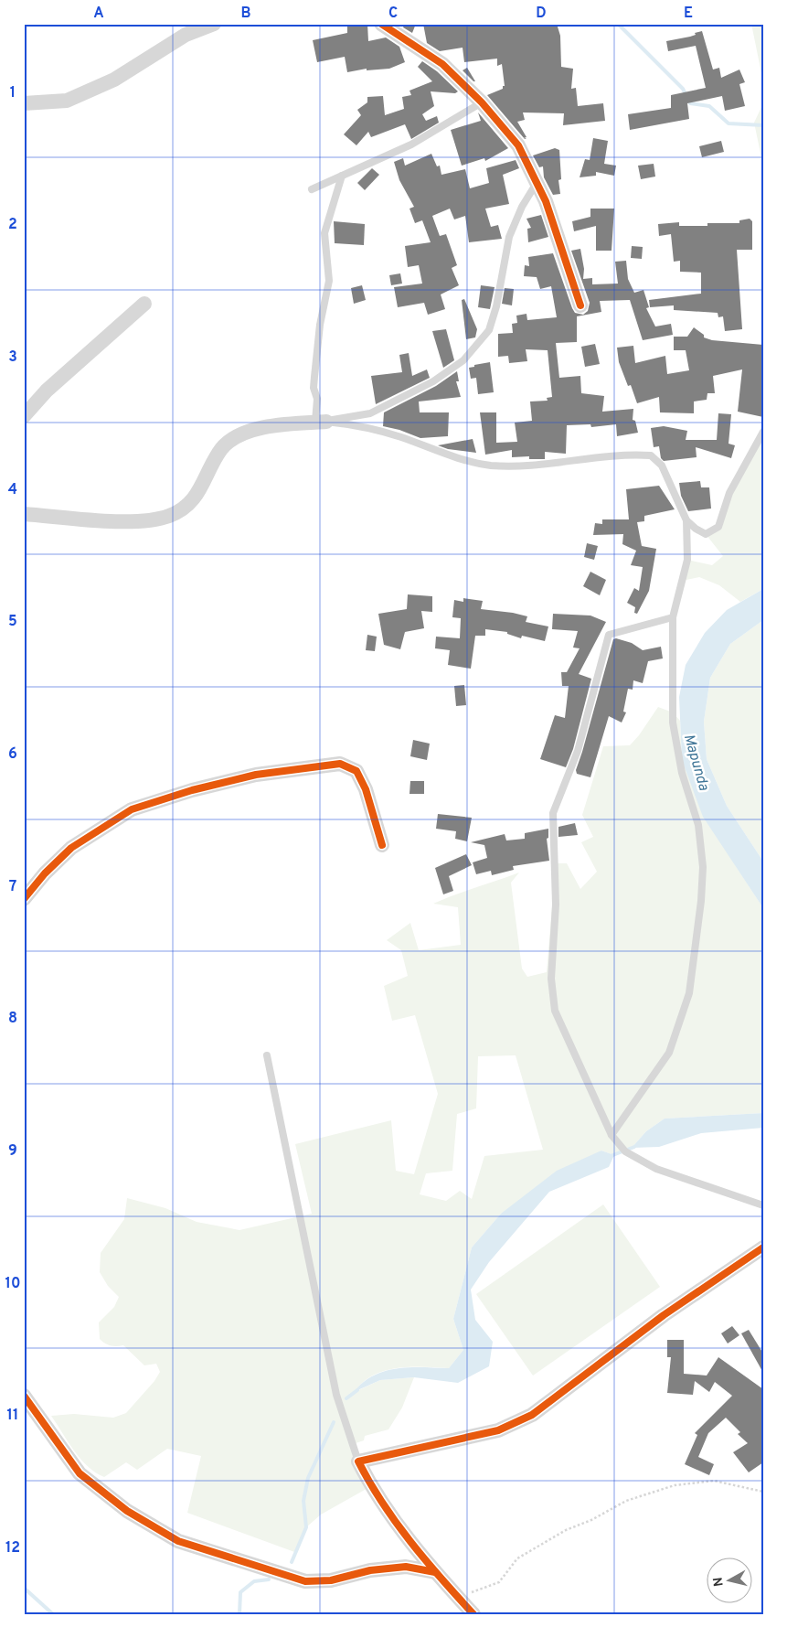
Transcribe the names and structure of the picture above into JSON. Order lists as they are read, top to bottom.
{
  "water": ["Mapunda"],
  "north": "left",
  "grid": {
    "columns": [
      "A",
      "B",
      "C",
      "D",
      "E"
    ],
    "rows": [
      "1",
      "2",
      "3",
      "4",
      "5",
      "6",
      "7",
      "8",
      "9",
      "10",
      "11",
      "12"
    ]
  }
}
